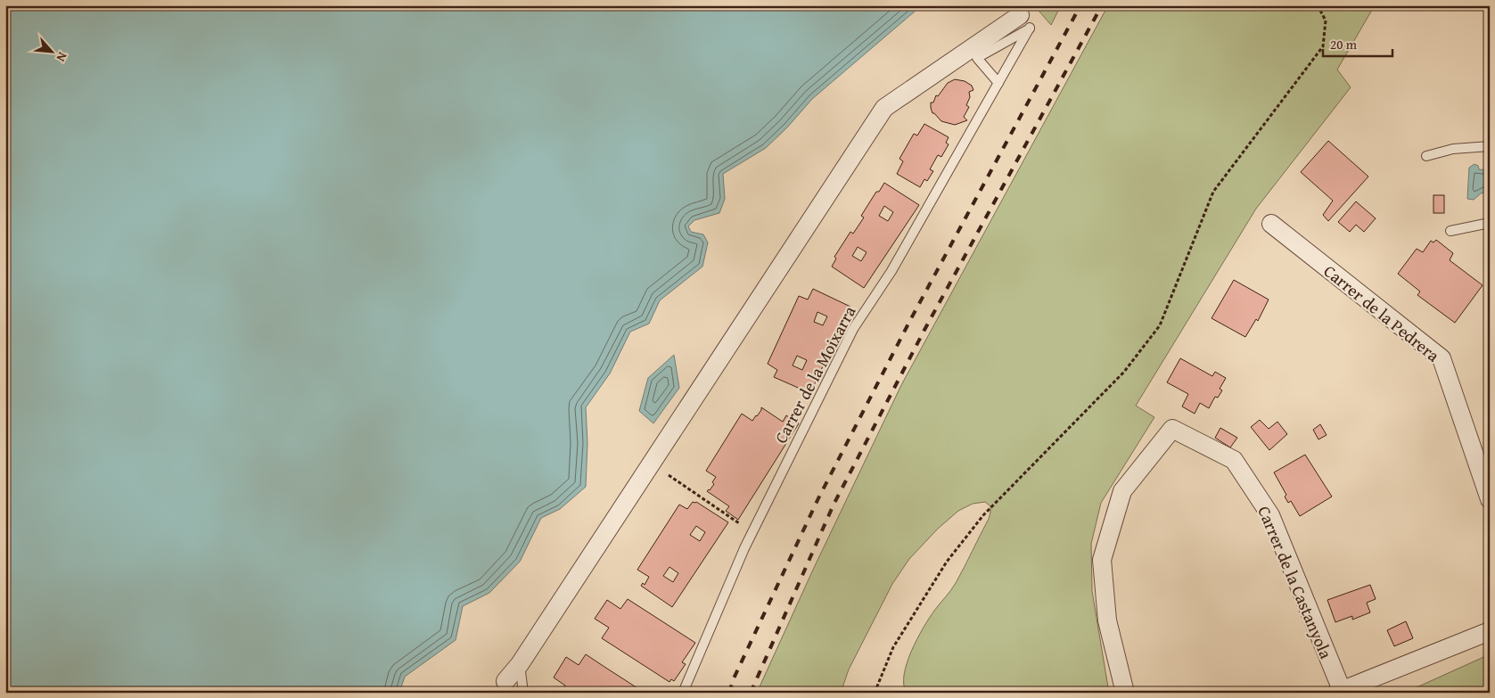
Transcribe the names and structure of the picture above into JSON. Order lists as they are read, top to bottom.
{
  "streets": {
    "street": ["Carrer de la Pedrera", "Carrer de la Castanyola"],
    "lane": ["Carrer de la Moixarra"]
  },
  "scale_bar": "20 m",
  "north": "bottom right"
}
